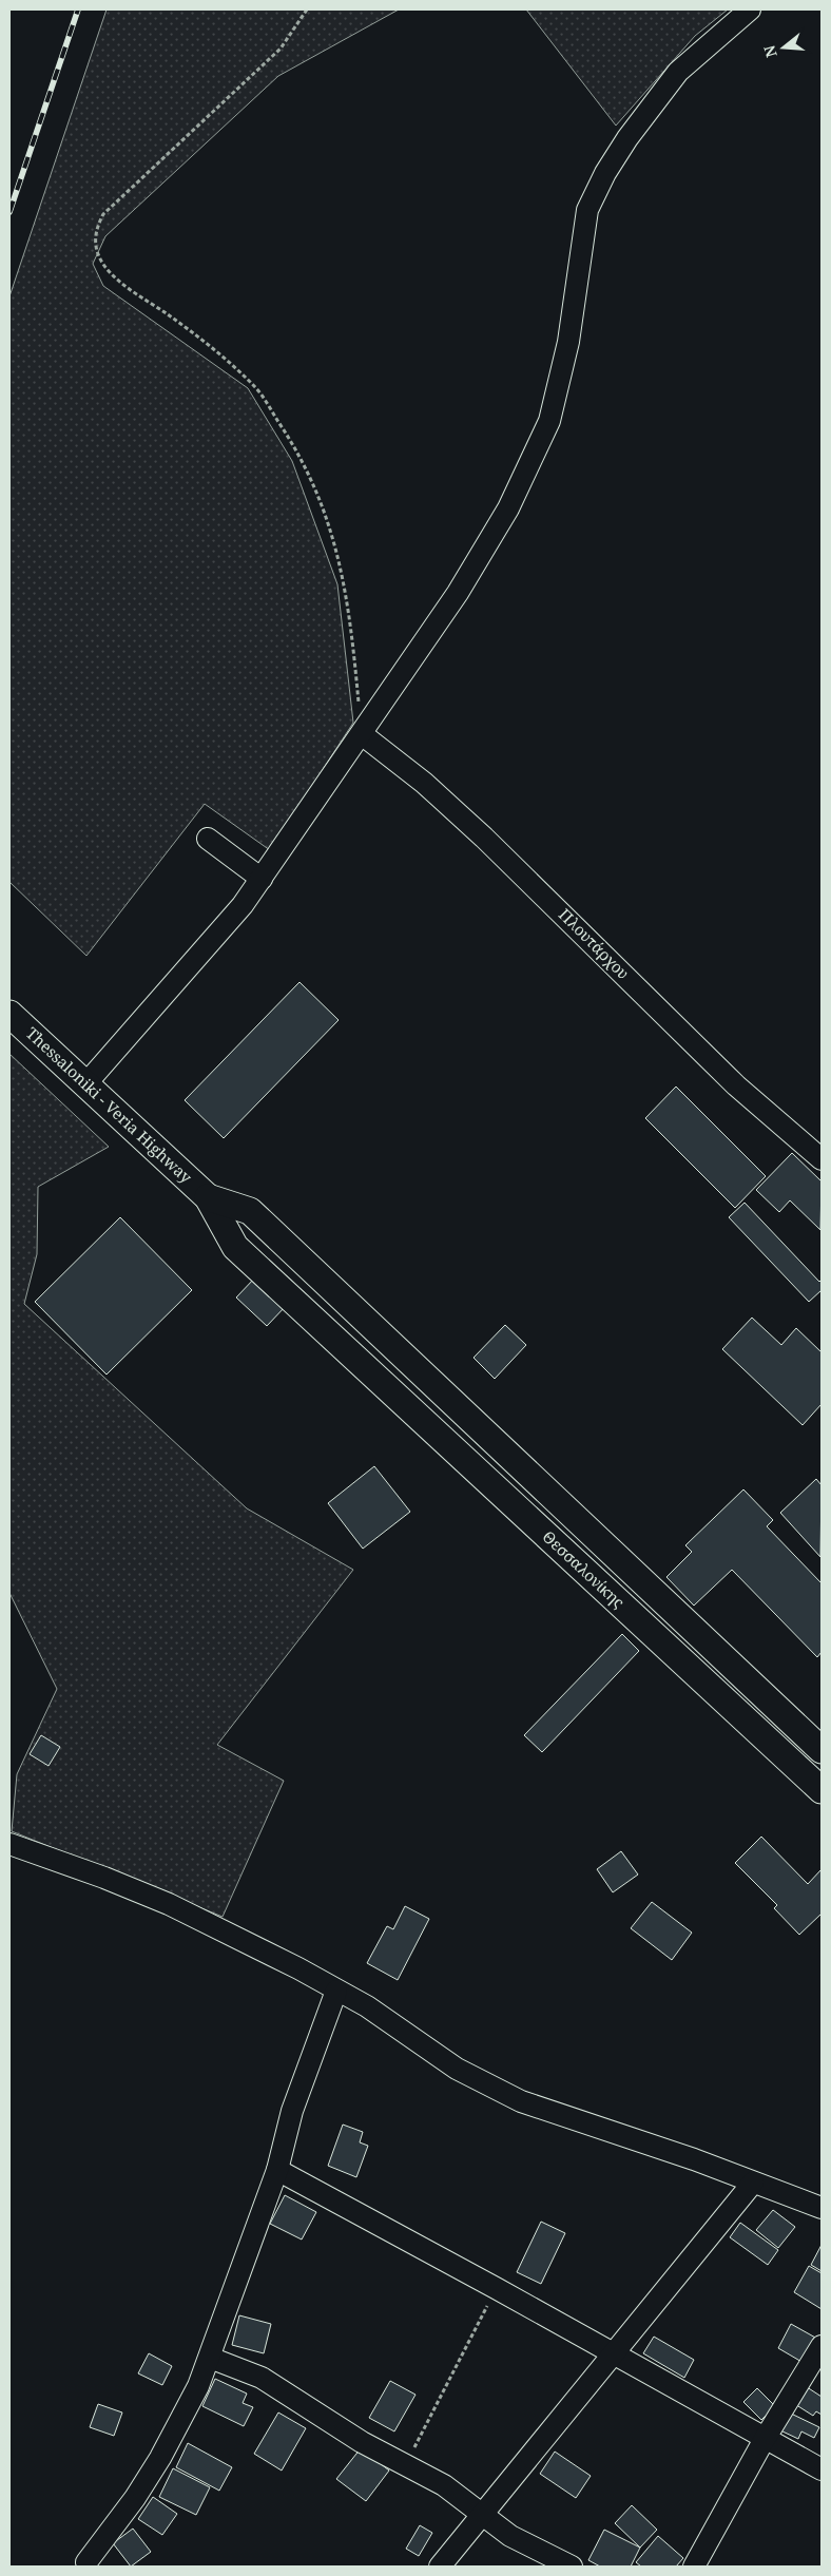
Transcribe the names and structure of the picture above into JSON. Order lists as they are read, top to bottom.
{
  "streets": {
    "main road": ["Thessaloniki - Veria Highway", "Θεσσαλονίκης"],
    "street": ["Πλουτάρχου"]
  },
  "crossings": [
    ["Thessaloniki - Veria Highway", "Θεσσαλονίκης"]
  ],
  "north": "left"
}
